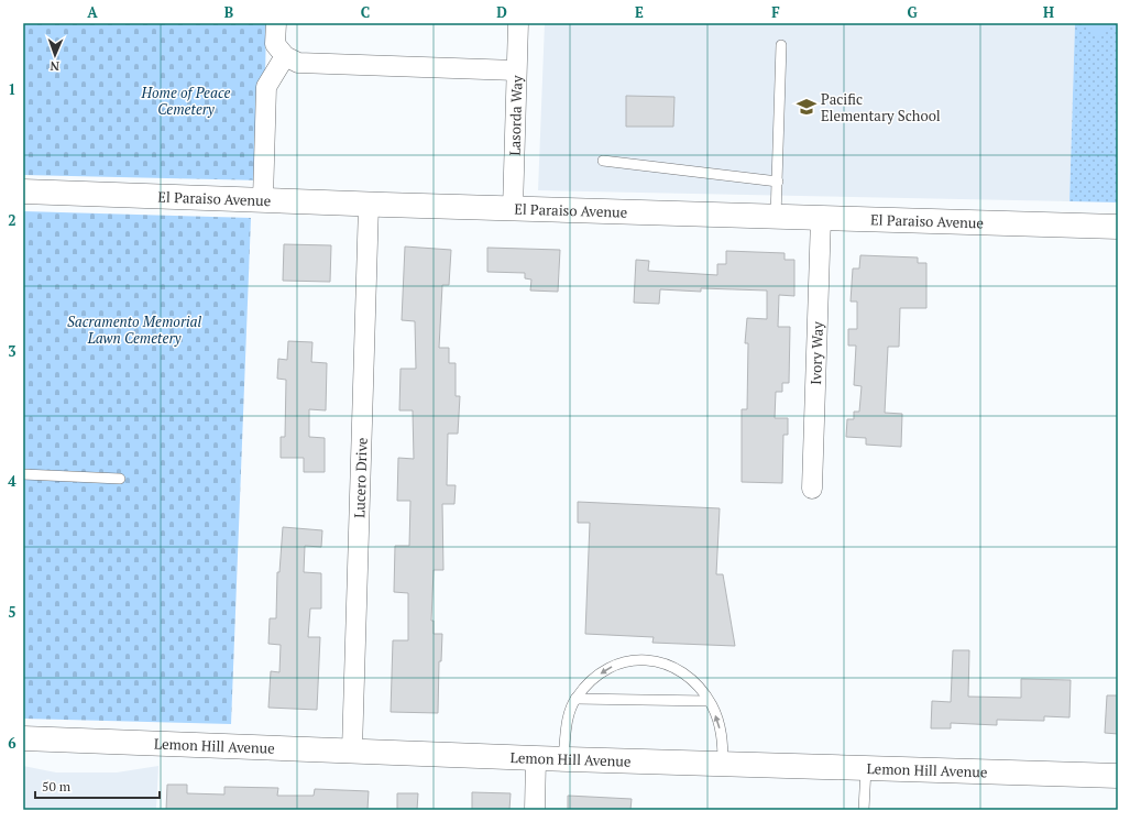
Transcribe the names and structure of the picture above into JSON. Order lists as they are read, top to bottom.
{
  "streets": {
    "street": [
      "Lasorda Way",
      "El Paraiso Avenue",
      "Ivory Way",
      "Lucero Drive",
      "Lemon Hill Avenue"
    ]
  },
  "crossings": [
    ["Lasorda Way", "El Paraiso Avenue"],
    ["El Paraiso Avenue", "Ivory Way"],
    ["El Paraiso Avenue", "Lucero Drive"],
    ["Lucero Drive", "Lemon Hill Avenue"]
  ],
  "parks": ["Home of Peace Cemetery", "Sacramento Memorial Lawn Cemetery"],
  "places": {
    "school or university": ["Pacific Elementary School"]
  },
  "scale_bar": "50 m",
  "north": "bottom",
  "grid": {
    "columns": [
      "A",
      "B",
      "C",
      "D",
      "E",
      "F",
      "G",
      "H"
    ],
    "rows": [
      "1",
      "2",
      "3",
      "4",
      "5",
      "6"
    ]
  }
}
